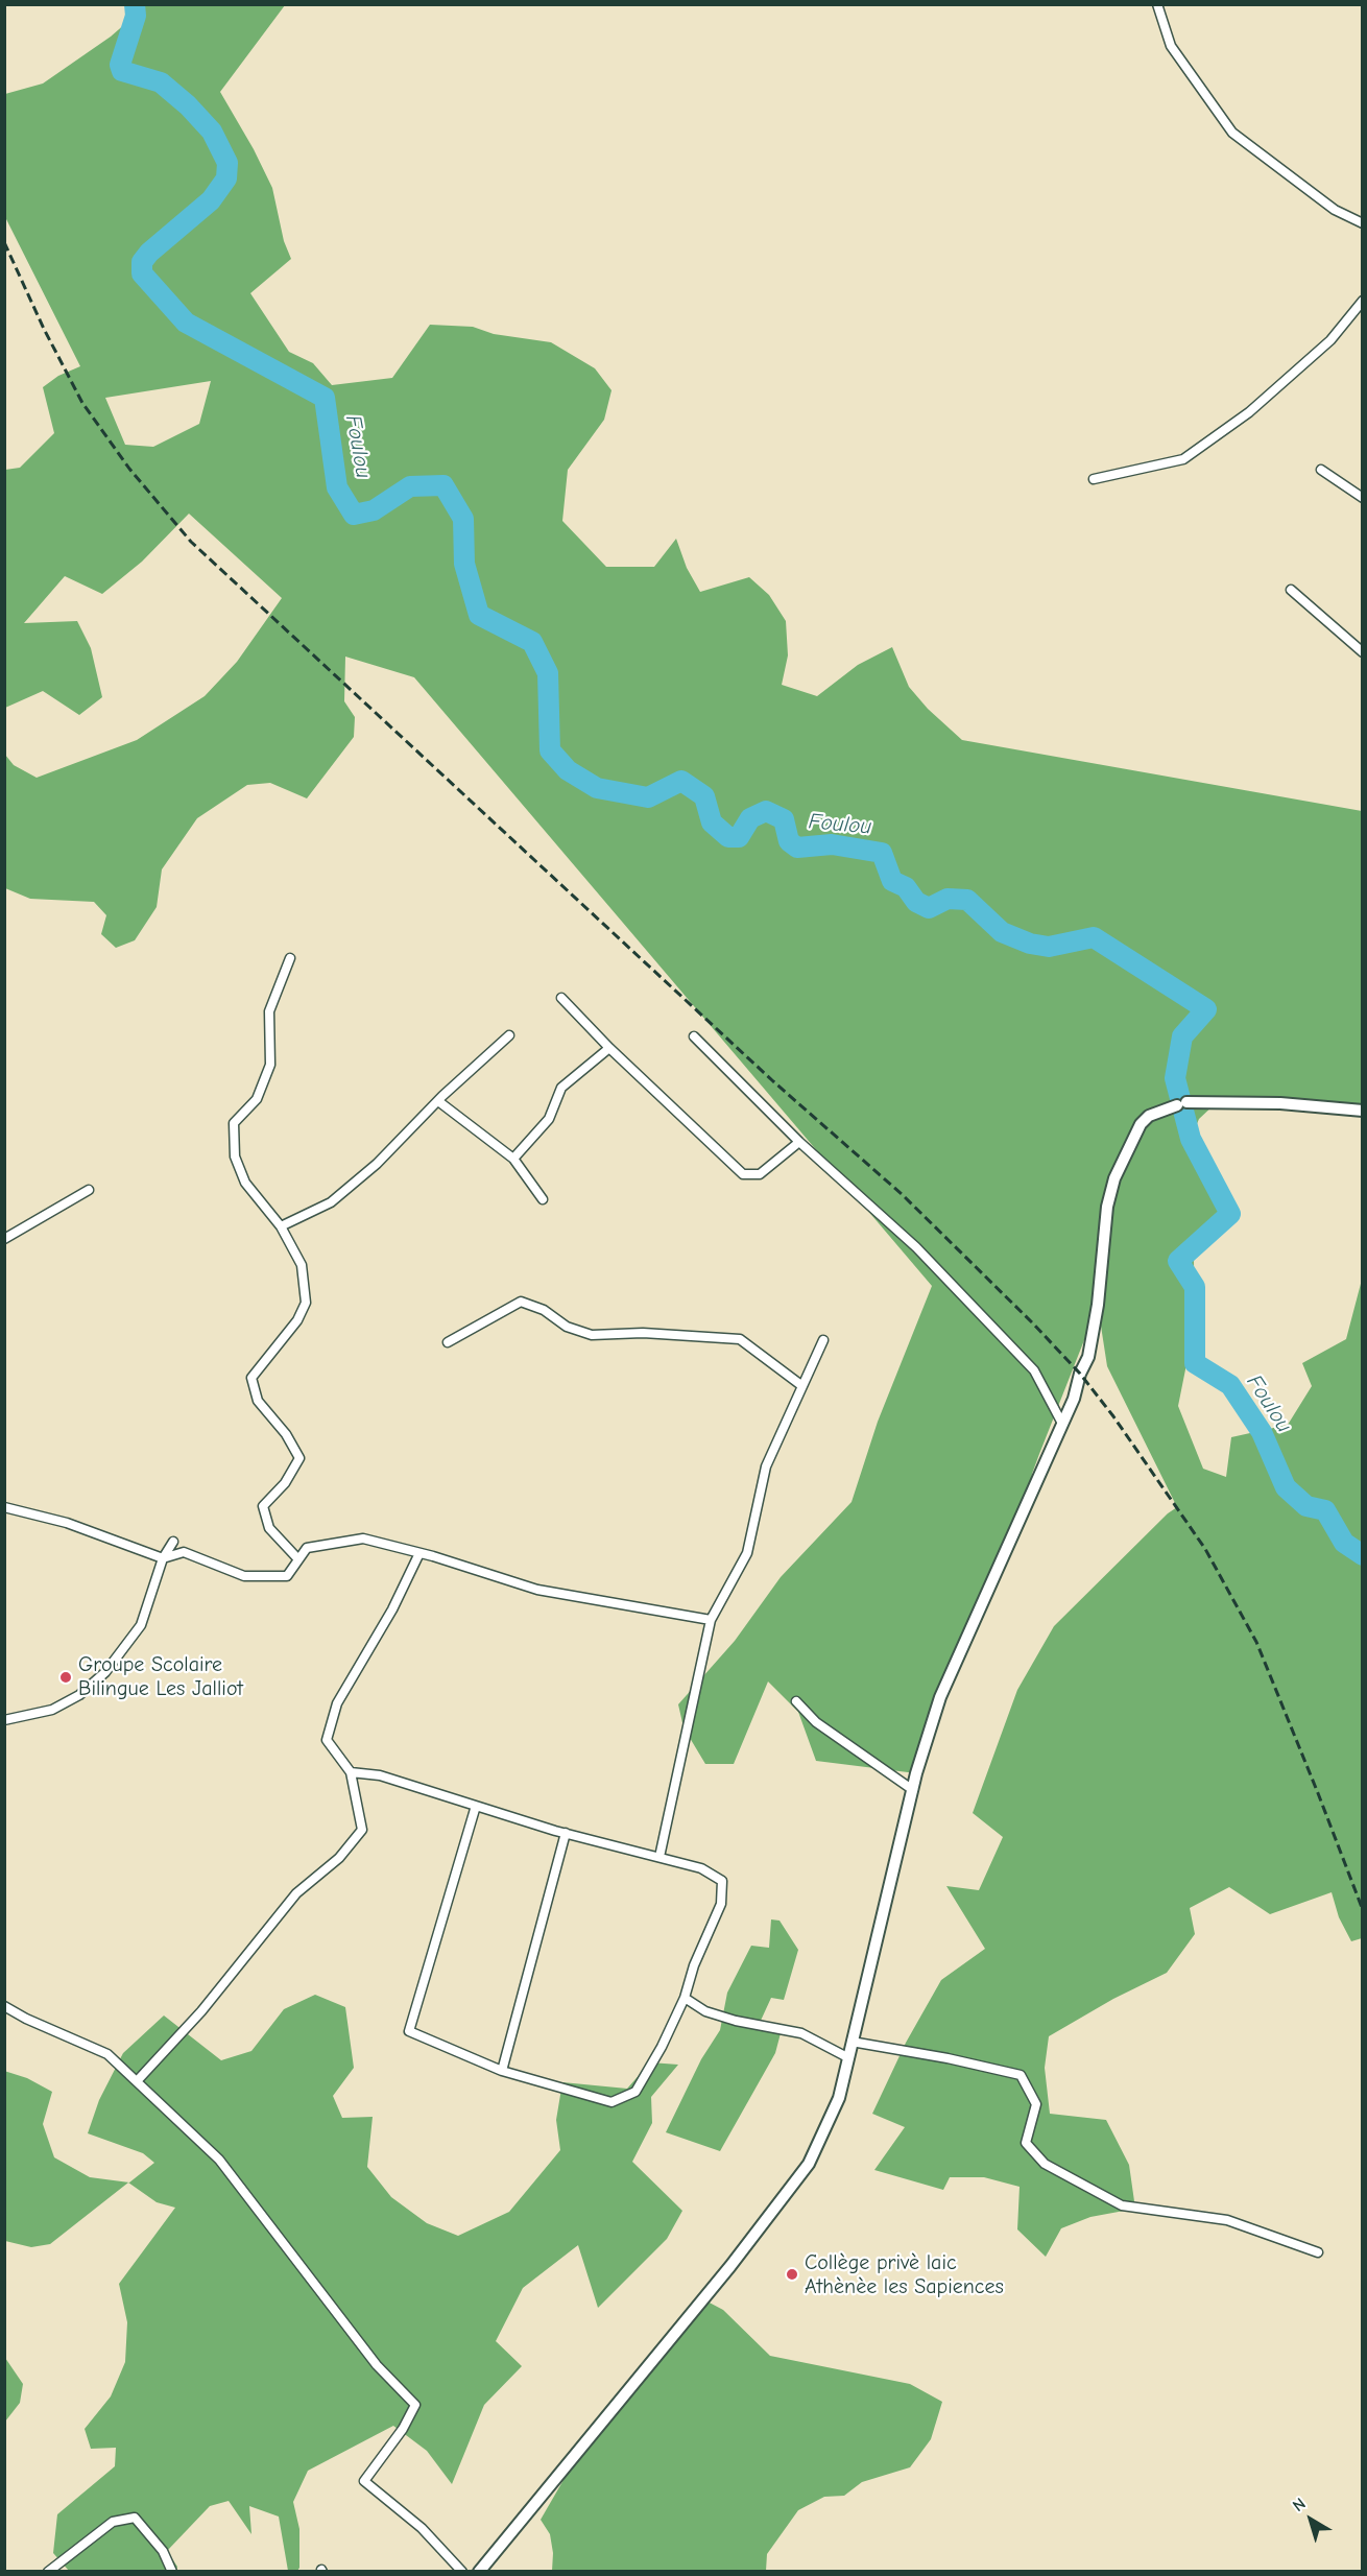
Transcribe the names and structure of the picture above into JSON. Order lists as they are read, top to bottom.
{
  "water": ["Foulou"],
  "places": ["Groupe Scolaire Bilingue Les Jalliot", "Collège privè laic Athènèe les Sapiences"],
  "north": "top left"
}
